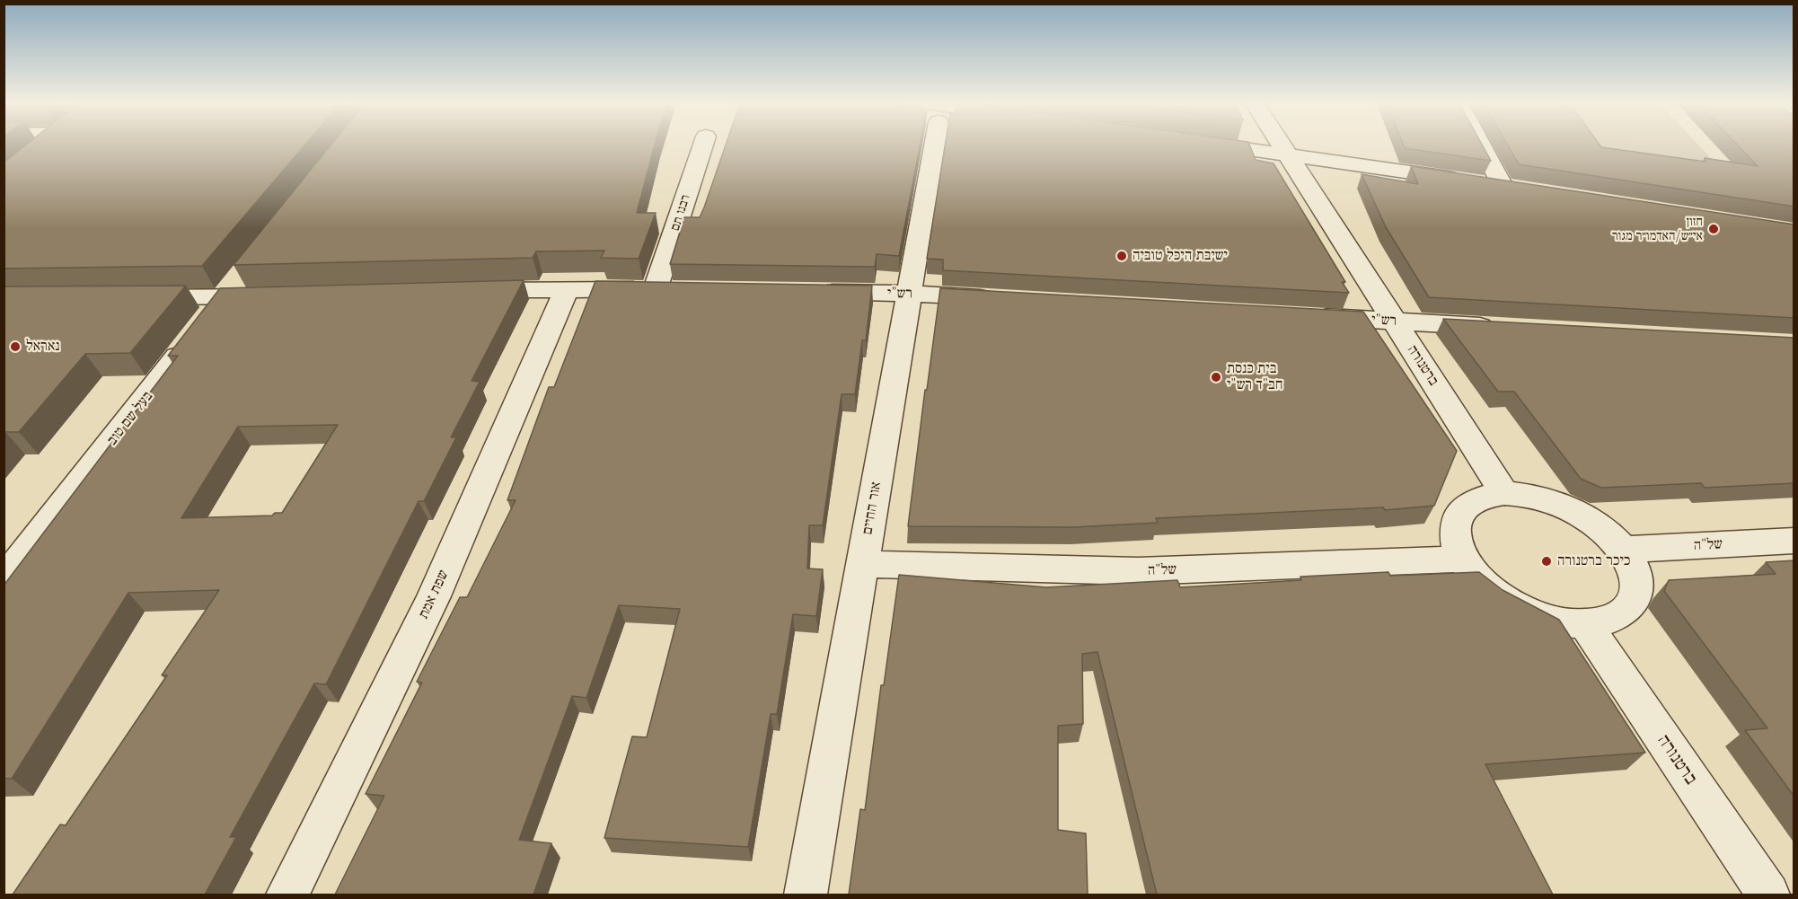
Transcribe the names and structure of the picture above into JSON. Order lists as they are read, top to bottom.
{
  "streets": {
    "street": [
      "רבנו תם",
      "רש\"י",
      "ברטנורה",
      "בעל שם טוב",
      "אור החיים",
      "של\"ה",
      "שפת אמת"
    ]
  },
  "crossings": [
    ["רבנו תם", "שפת אמת"],
    ["רש\"י", "ברטנורה"],
    ["רש\"י", "אור החיים"],
    ["ברטנורה", "של\"ה"],
    ["אור החיים", "של\"ה"]
  ],
  "places": [
    "חזון אי״ש/האדמו״ר מגור",
    "ישיבת היכל טוביה",
    "נאראל",
    "בית כנסת חב\"ד רש\"י",
    "כיכר ברטנורה"
  ]
}
